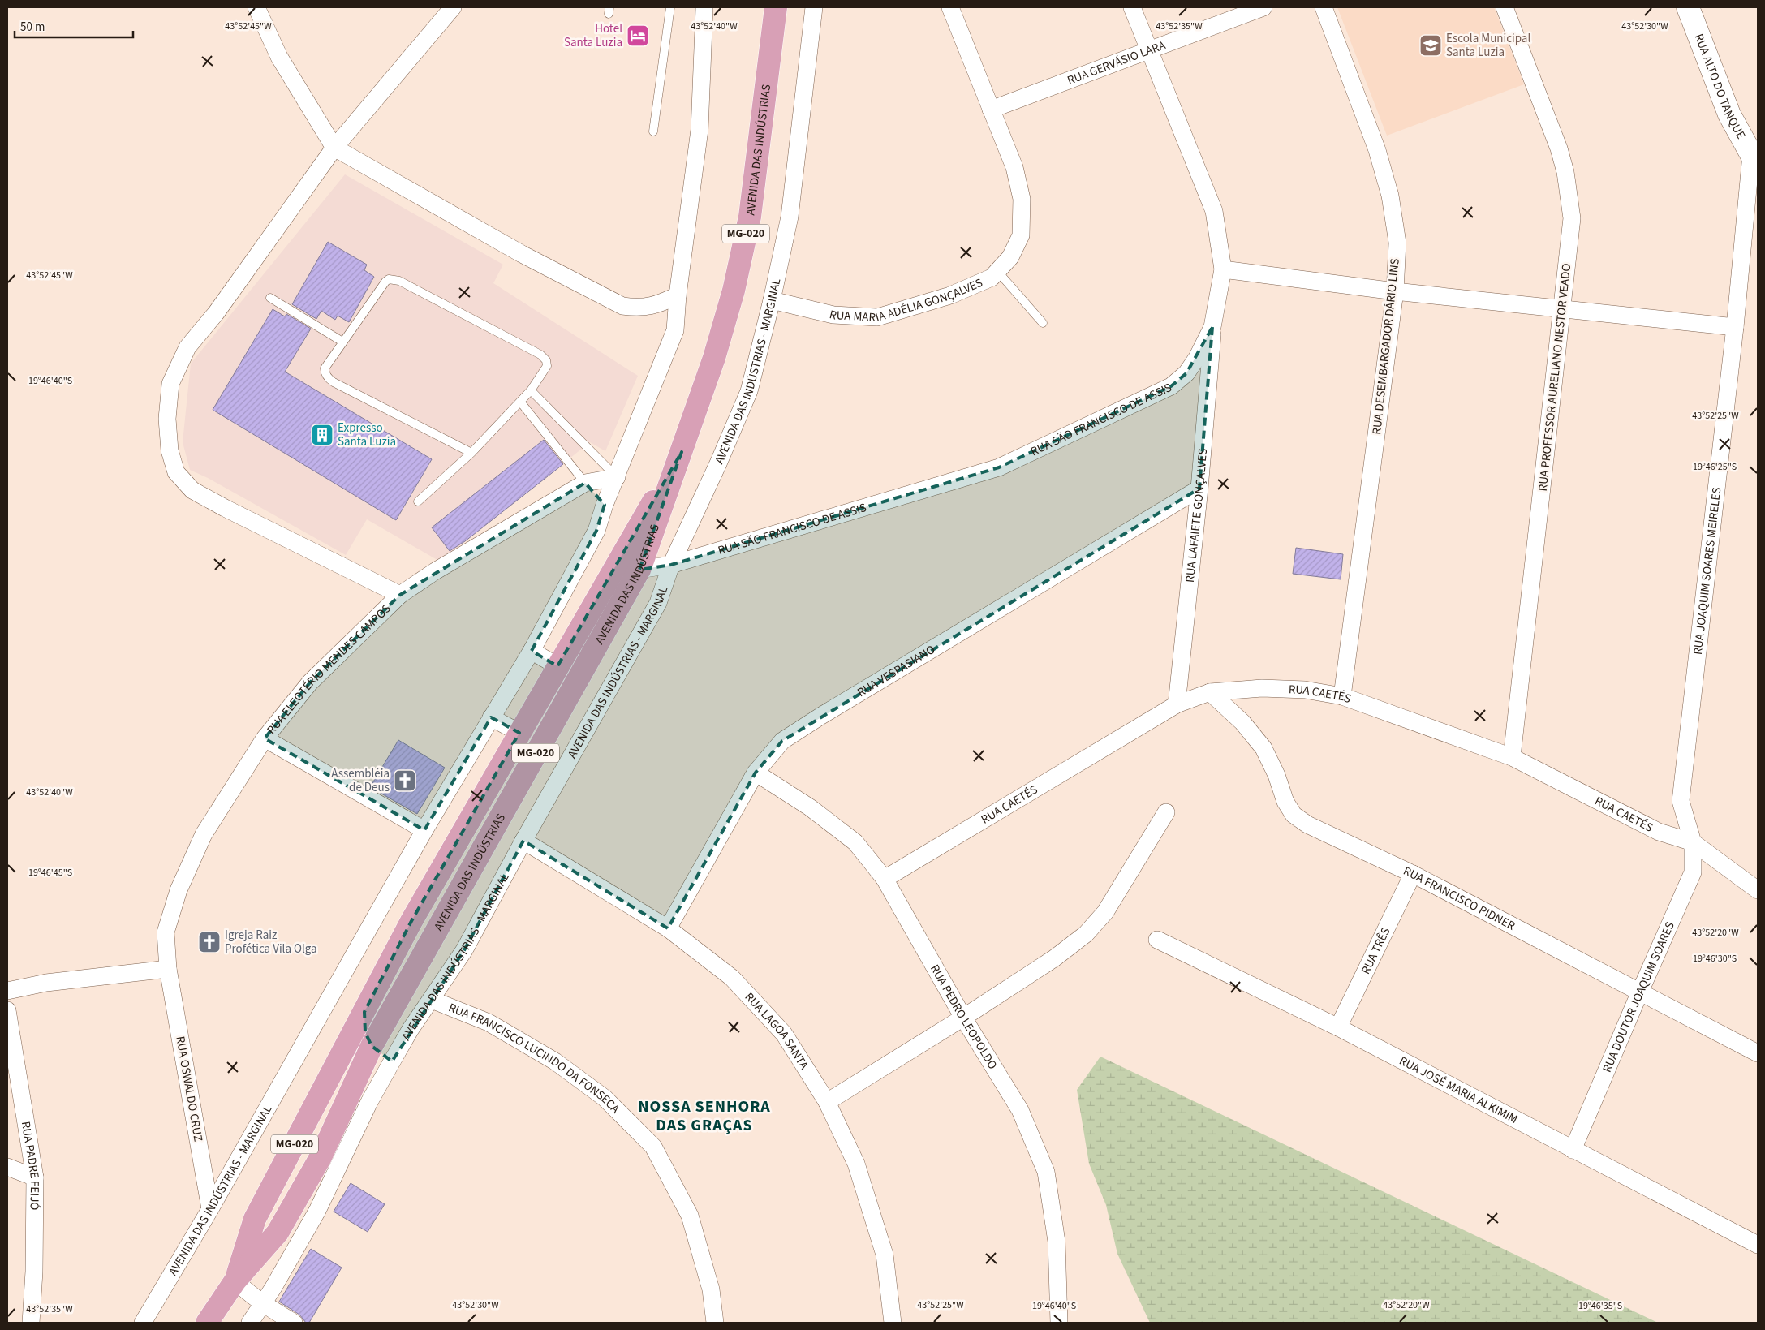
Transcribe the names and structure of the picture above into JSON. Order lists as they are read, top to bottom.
{
  "streets": {
    "highway": ["AVENIDA DAS INDÚSTRIAS", "MG-020"],
    "main road": ["RUA ALTO DO TANQUE"],
    "street": [
      "RUA GERVÁSIO LARA",
      "RUA MARIA ADÉLIA GONÇALVES",
      "RUA DESEMBARGADOR DÁRIO LINS",
      "AVENIDA DAS INDÚSTRIAS - MARGINAL",
      "RUA PROFESSOR AURELIANO NESTOR VEADO",
      "RUA SÃO FRANCISCO DE ASSIS",
      "RUA LAFAIETE GONÇALVES",
      "RUA JOAQUIM SOARES MEIRELES",
      "RUA ELEOTÉRIO MENDES CAMPOS",
      "RUA VESPASIANO",
      "RUA CAETÉS",
      "RUA FRANCISCO PIDNER",
      "RUA TRÊS",
      "RUA DOUTOR JOAQUIM SOARES",
      "RUA PEDRO LEOPOLDO",
      "RUA LAGOA SANTA",
      "RUA FRANCISCO LUCINDO DA FONSECA",
      "RUA OSWALDO CRUZ",
      "RUA JOSÉ MARIA ALKIMIM",
      "RUA PADRE FEIJÓ"
    ]
  },
  "crossings": [
    ["RUA GERVÁSIO LARA", "RUA MARIA ADÉLIA GONÇALVES"],
    ["RUA GERVÁSIO LARA", "RUA SÃO FRANCISCO DE ASSIS"],
    ["RUA ALTO DO TANQUE", "RUA JOAQUIM SOARES MEIRELES"],
    ["AVENIDA DAS INDÚSTRIAS", "RUA SÃO FRANCISCO DE ASSIS"],
    ["RUA MARIA ADÉLIA GONÇALVES", "AVENIDA DAS INDÚSTRIAS - MARGINAL"],
    ["RUA DESEMBARGADOR DÁRIO LINS", "RUA CAETÉS"],
    ["AVENIDA DAS INDÚSTRIAS - MARGINAL", "RUA SÃO FRANCISCO DE ASSIS"],
    ["AVENIDA DAS INDÚSTRIAS - MARGINAL", "RUA ELEOTÉRIO MENDES CAMPOS"],
    ["AVENIDA DAS INDÚSTRIAS - MARGINAL", "RUA LAGOA SANTA"],
    ["AVENIDA DAS INDÚSTRIAS - MARGINAL", "RUA FRANCISCO LUCINDO DA FONSECA"],
    ["AVENIDA DAS INDÚSTRIAS - MARGINAL", "RUA OSWALDO CRUZ"],
    ["RUA PROFESSOR AURELIANO NESTOR VEADO", "RUA CAETÉS"],
    ["RUA SÃO FRANCISCO DE ASSIS", "RUA LAFAIETE GONÇALVES"],
    ["RUA LAFAIETE GONÇALVES", "RUA VESPASIANO"],
    ["RUA LAFAIETE GONÇALVES", "RUA CAETÉS"],
    ["RUA JOAQUIM SOARES MEIRELES", "RUA CAETÉS"],
    ["RUA JOAQUIM SOARES MEIRELES", "RUA DOUTOR JOAQUIM SOARES"],
    ["RUA ELEOTÉRIO MENDES CAMPOS", "RUA OSWALDO CRUZ"],
    ["RUA VESPASIANO", "RUA PEDRO LEOPOLDO"],
    ["RUA VESPASIANO", "RUA LAGOA SANTA"],
    ["RUA CAETÉS", "RUA FRANCISCO PIDNER"],
    ["RUA CAETÉS", "RUA DOUTOR JOAQUIM SOARES"],
    ["RUA CAETÉS", "RUA PEDRO LEOPOLDO"],
    ["RUA FRANCISCO PIDNER", "RUA TRÊS"],
    ["RUA FRANCISCO PIDNER", "RUA DOUTOR JOAQUIM SOARES"],
    ["RUA TRÊS", "RUA JOSÉ MARIA ALKIMIM"],
    ["RUA DOUTOR JOAQUIM SOARES", "RUA JOSÉ MARIA ALKIMIM"]
  ],
  "districts": ["NOSSA SENHORA DAS GRAÇAS"],
  "places": {
    "hotel": ["Hotel Santa Luzia"],
    "school or university": ["Escola Municipal Santa Luzia"],
    "building": ["Expresso Santa Luzia"],
    "church": ["Assembléia de Deus", "Igreja Raiz Profética Vila Olga"]
  },
  "scale_bar": "50 m",
  "coordinates": [
    "43°52'45\"W",
    "43°52'40\"W",
    "43°52'35\"W",
    "43°52'30\"W",
    "19°46'40\"S",
    "43°52'25\"W",
    "19°46'25\"S",
    "19°46'45\"S",
    "43°52'20\"W",
    "19°46'30\"S",
    "19°46'35\"S"
  ]
}
